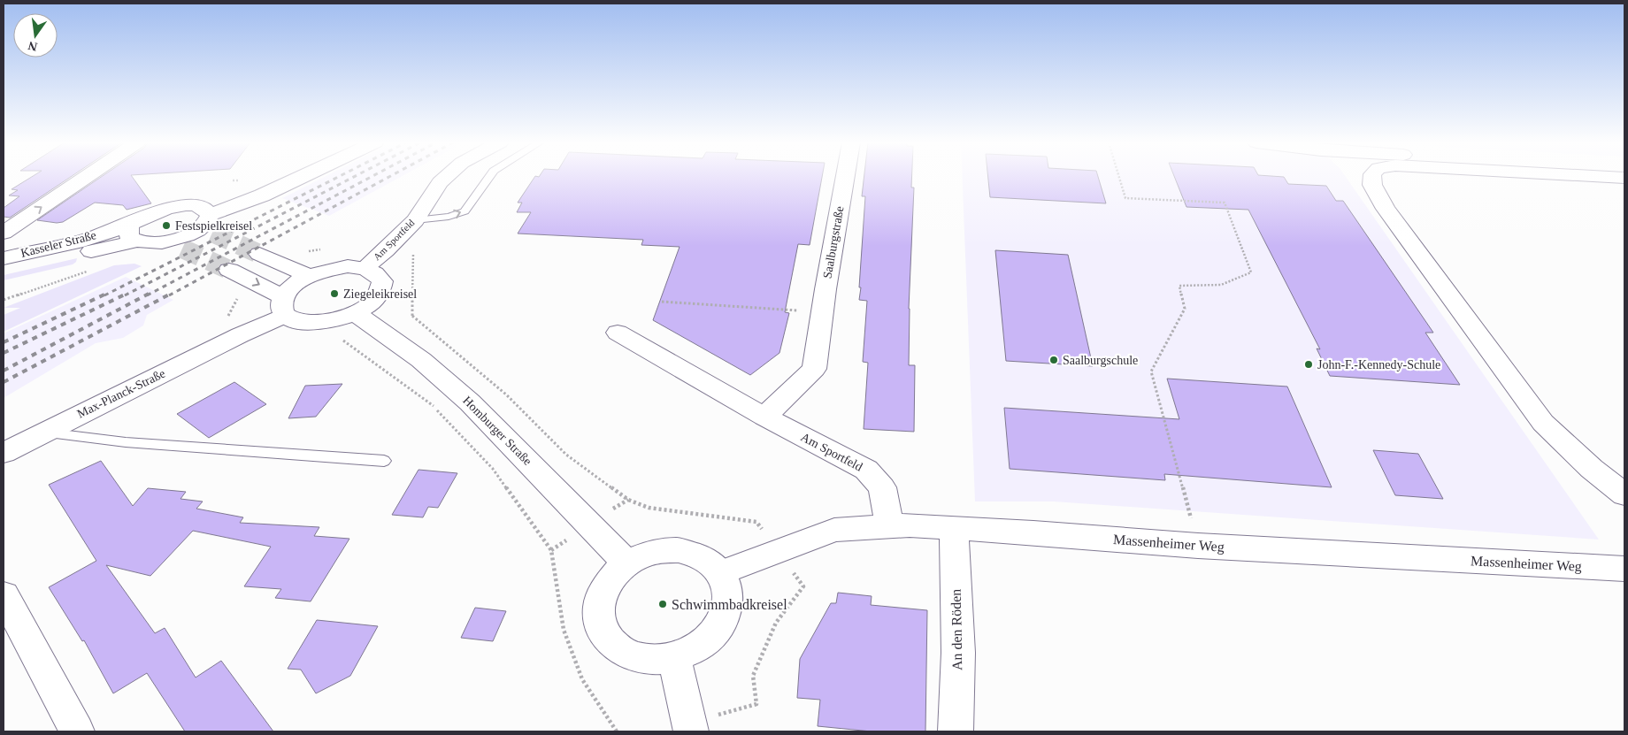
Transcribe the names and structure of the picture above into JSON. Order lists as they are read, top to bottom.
{
  "streets": {
    "street": [
      "Am Sportfeld",
      "Saalburgstraße",
      "Kasseler Straße",
      "Max-Planck-Straße",
      "Homburger Straße",
      "Massenheimer Weg",
      "An den Röden"
    ]
  },
  "crossings": [
    ["Am Sportfeld", "Massenheimer Weg"],
    ["Homburger Straße", "Massenheimer Weg"],
    ["Massenheimer Weg", "An den Röden"]
  ],
  "places": [
    "Festspielkreisel",
    "Ziegeleikreisel",
    "Saalburgschule",
    "John-F.-Kennedy-Schule",
    "Schwimmbadkreisel"
  ],
  "north": "bottom"
}
